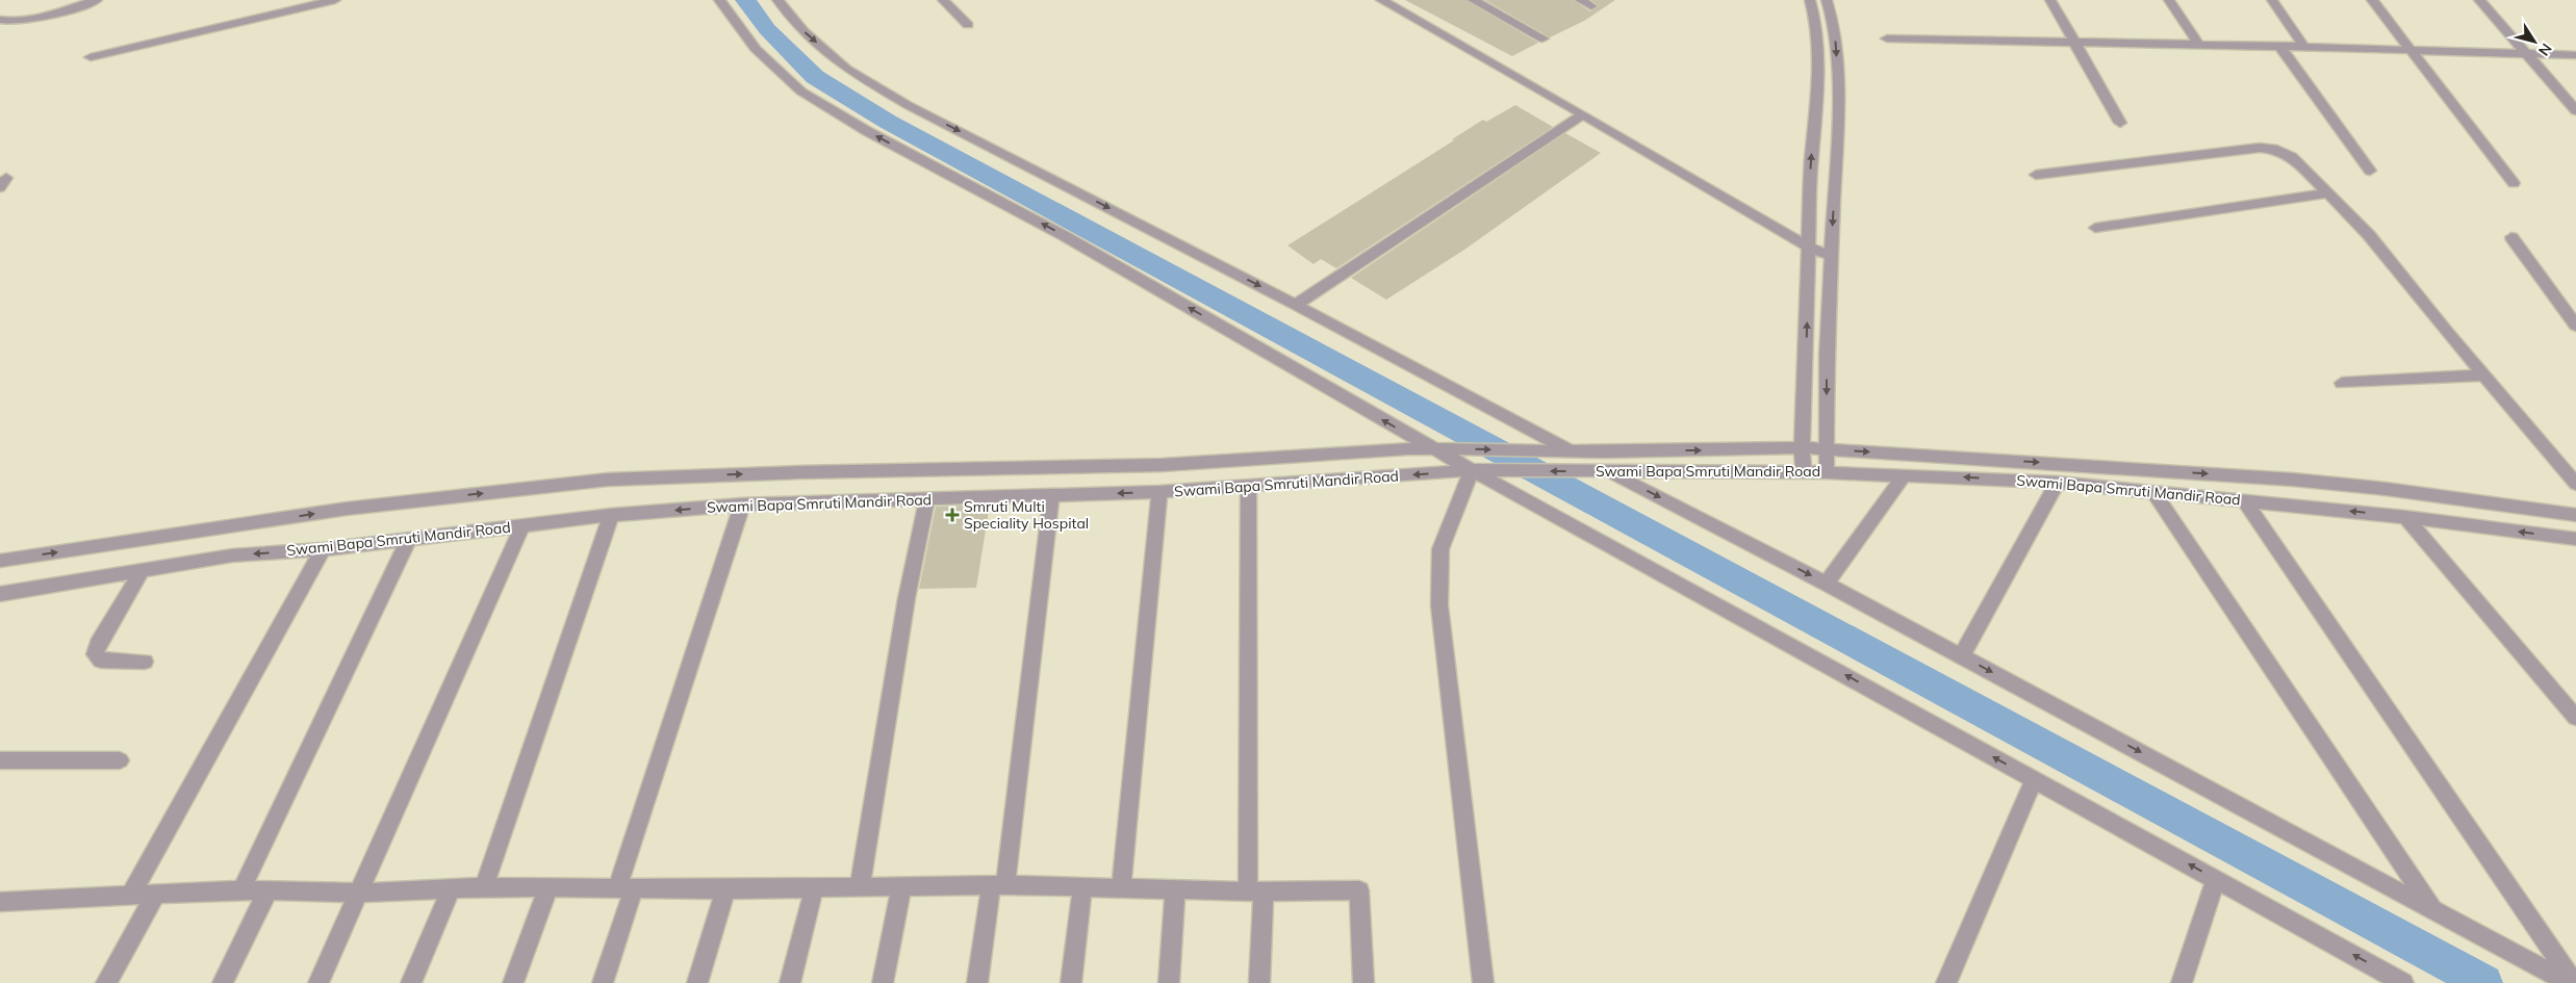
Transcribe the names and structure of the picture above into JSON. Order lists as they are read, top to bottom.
{
  "streets": {
    "street": ["Swami Bapa Smruti Mandir Road"]
  },
  "places": {
    "health": ["Smruti Multi Speciality Hospital"]
  },
  "north": "bottom right"
}
